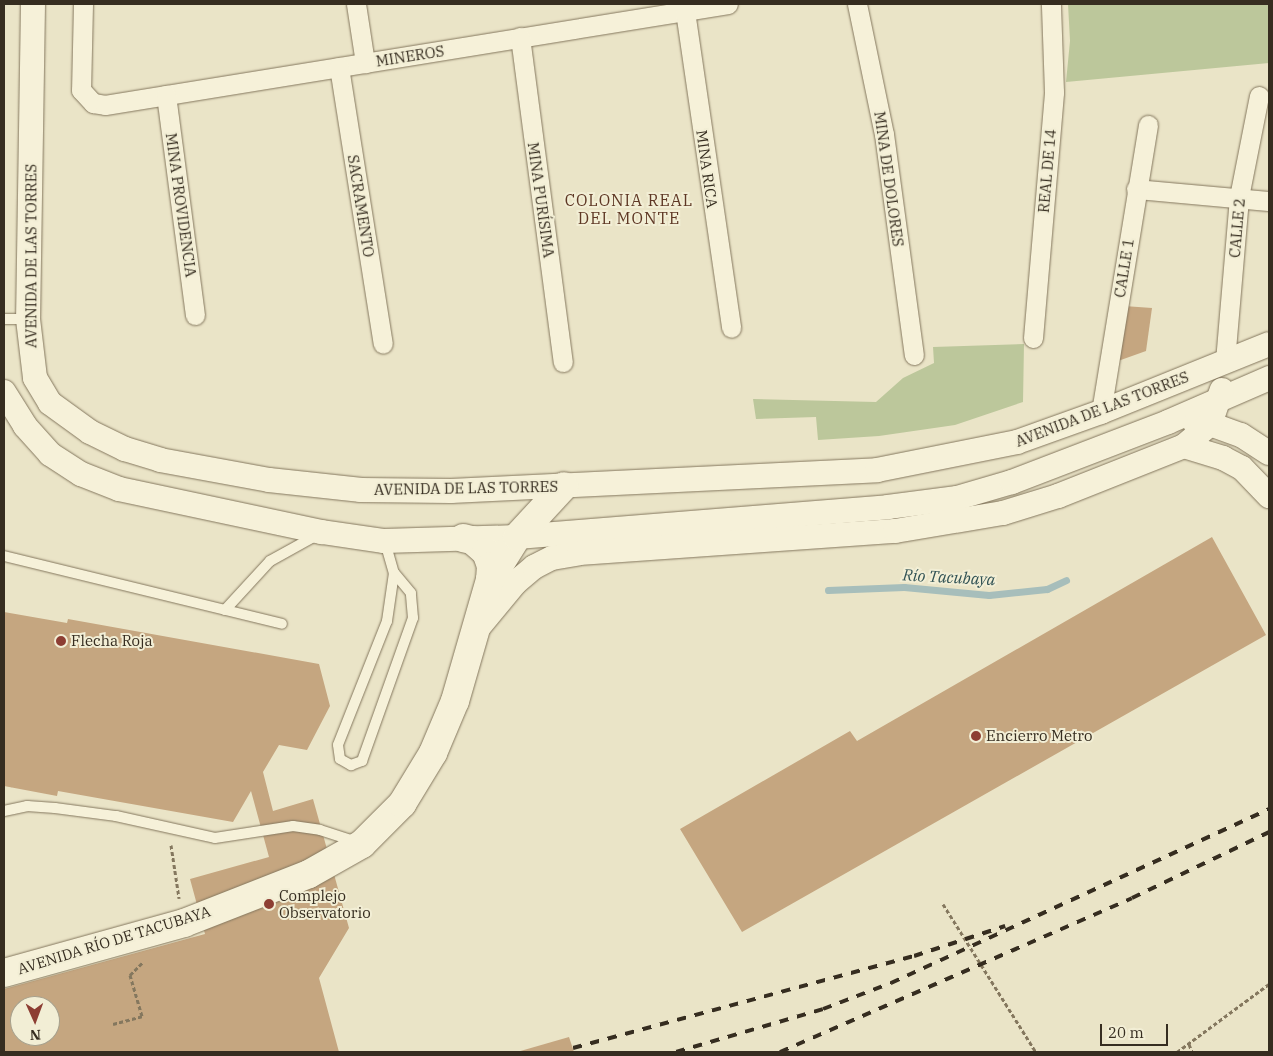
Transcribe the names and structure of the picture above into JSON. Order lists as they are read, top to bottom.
{
  "streets": {
    "main road": ["AVENIDA RÍO DE TACUBAYA"],
    "street": [
      "MINEROS",
      "MINA RICA",
      "REAL DE 14",
      "MINA DE DOLORES",
      "MINA PURÍSIMA",
      "MINA PROVIDENCIA",
      "SACRAMENTO",
      "CALLE 2",
      "AVENIDA DE LAS TORRES",
      "CALLE 1"
    ]
  },
  "crossings": [
    ["MINEROS", "MINA RICA"],
    ["MINEROS", "MINA PURÍSIMA"],
    ["MINEROS", "MINA PROVIDENCIA"],
    ["MINEROS", "SACRAMENTO"],
    ["CALLE 2", "AVENIDA DE LAS TORRES"],
    ["AVENIDA DE LAS TORRES", "CALLE 1"],
    ["AVENIDA DE LAS TORRES", "AVENIDA RÍO DE TACUBAYA"]
  ],
  "districts": ["COLONIA REAL DEL MONTE"],
  "water": ["Río Tacubaya"],
  "places": ["Flecha Roja", "Encierro Metro", "Complejo Observatorio"],
  "scale_bar": "20 m",
  "north": "bottom"
}
